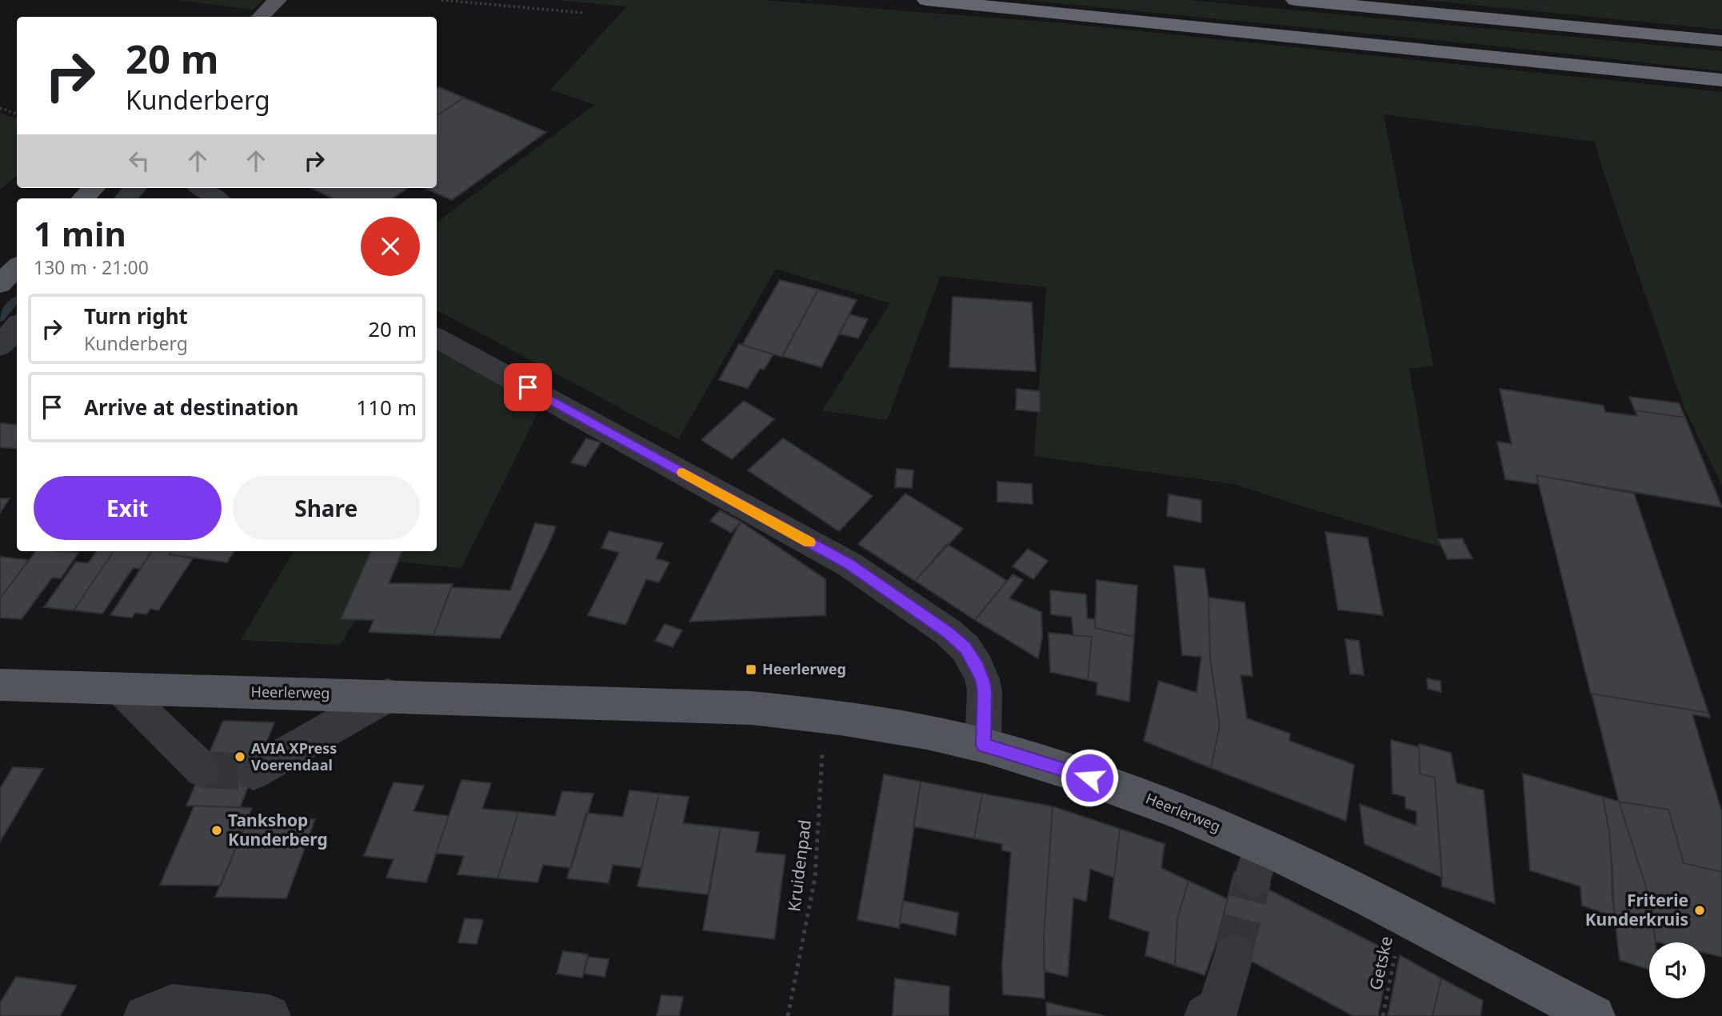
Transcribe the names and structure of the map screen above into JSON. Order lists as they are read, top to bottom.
{
  "streets": {
    "main road": ["Heerlerweg"],
    "path": ["Kruidenpad", "Getske"]
  },
  "crossings": [
    ["Heerlerweg", "Kruidenpad"],
    ["Heerlerweg", "Getske"]
  ],
  "places": {
    "transit": ["Heerlerweg"],
    "other": ["AVIA XPress Voerendaal", "Tankshop Kunderberg", "Friterie Kunderkruis"]
  },
  "page": {
    "turn": ["20 m", "Kunderberg"],
    "heading": ["1 min", "130 m · 21:00"],
    "list": [
      {
        "name": "Turn right",
        "note": "Kunderberg",
        "value": "20 m"
      },
      {
        "name": "Arrive at destination",
        "value": "110 m"
      }
    ],
    "buttons": ["Exit", "Share"]
  }
}
